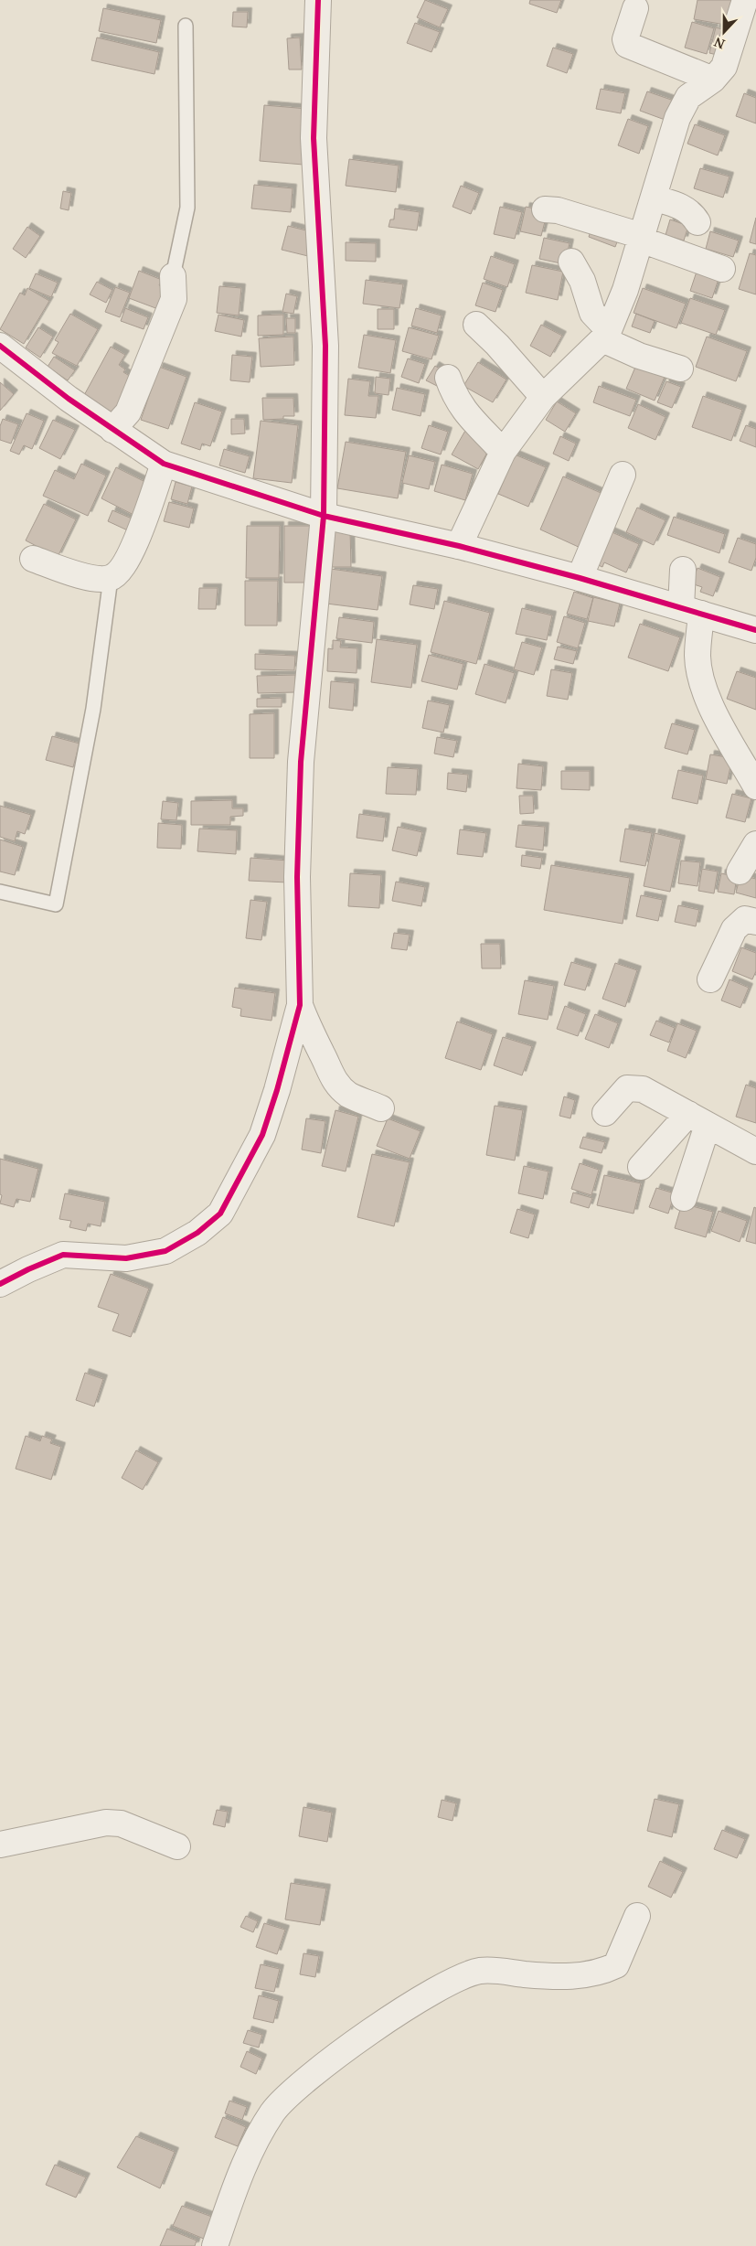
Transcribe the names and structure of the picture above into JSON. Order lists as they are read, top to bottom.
{
  "north": "bottom"
}
